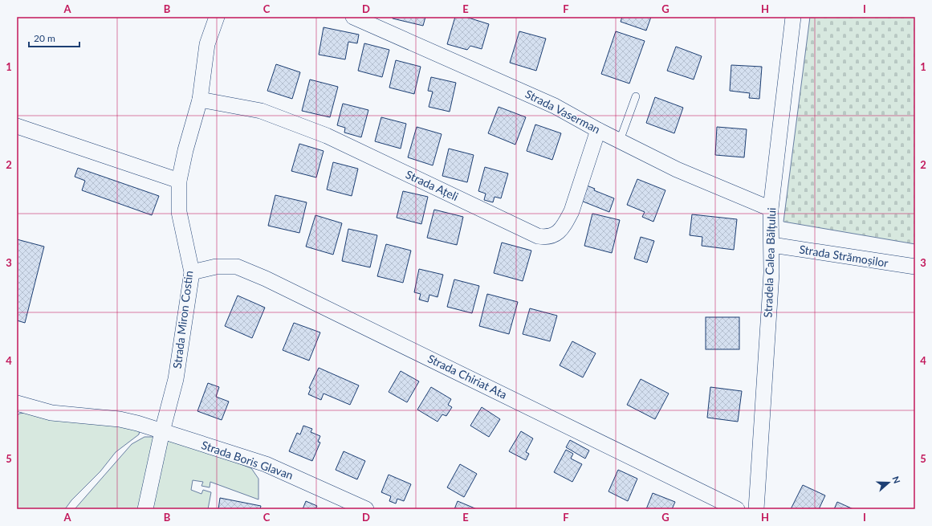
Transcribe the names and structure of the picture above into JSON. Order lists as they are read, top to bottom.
{
  "streets": {
    "street": [
      "Strada Vaserman",
      "Strada Ațeli",
      "Strada Strămoșilor",
      "Stradela Calea Bălțului",
      "Strada Miron Costin",
      "Strada Chiriat Ata",
      "Strada Boris Glavan"
    ]
  },
  "crossings": [
    ["Strada Vaserman", "Strada Ațeli"],
    ["Strada Vaserman", "Stradela Calea Bălțului"],
    ["Strada Ațeli", "Strada Miron Costin"],
    ["Strada Strămoșilor", "Stradela Calea Bălțului"],
    ["Strada Miron Costin", "Strada Chiriat Ata"],
    ["Strada Miron Costin", "Strada Boris Glavan"]
  ],
  "scale_bar": "20 m",
  "north": "right",
  "grid": {
    "columns": [
      "A",
      "B",
      "C",
      "D",
      "E",
      "F",
      "G",
      "H",
      "I"
    ],
    "rows": [
      "1",
      "2",
      "3",
      "4",
      "5"
    ]
  }
}
